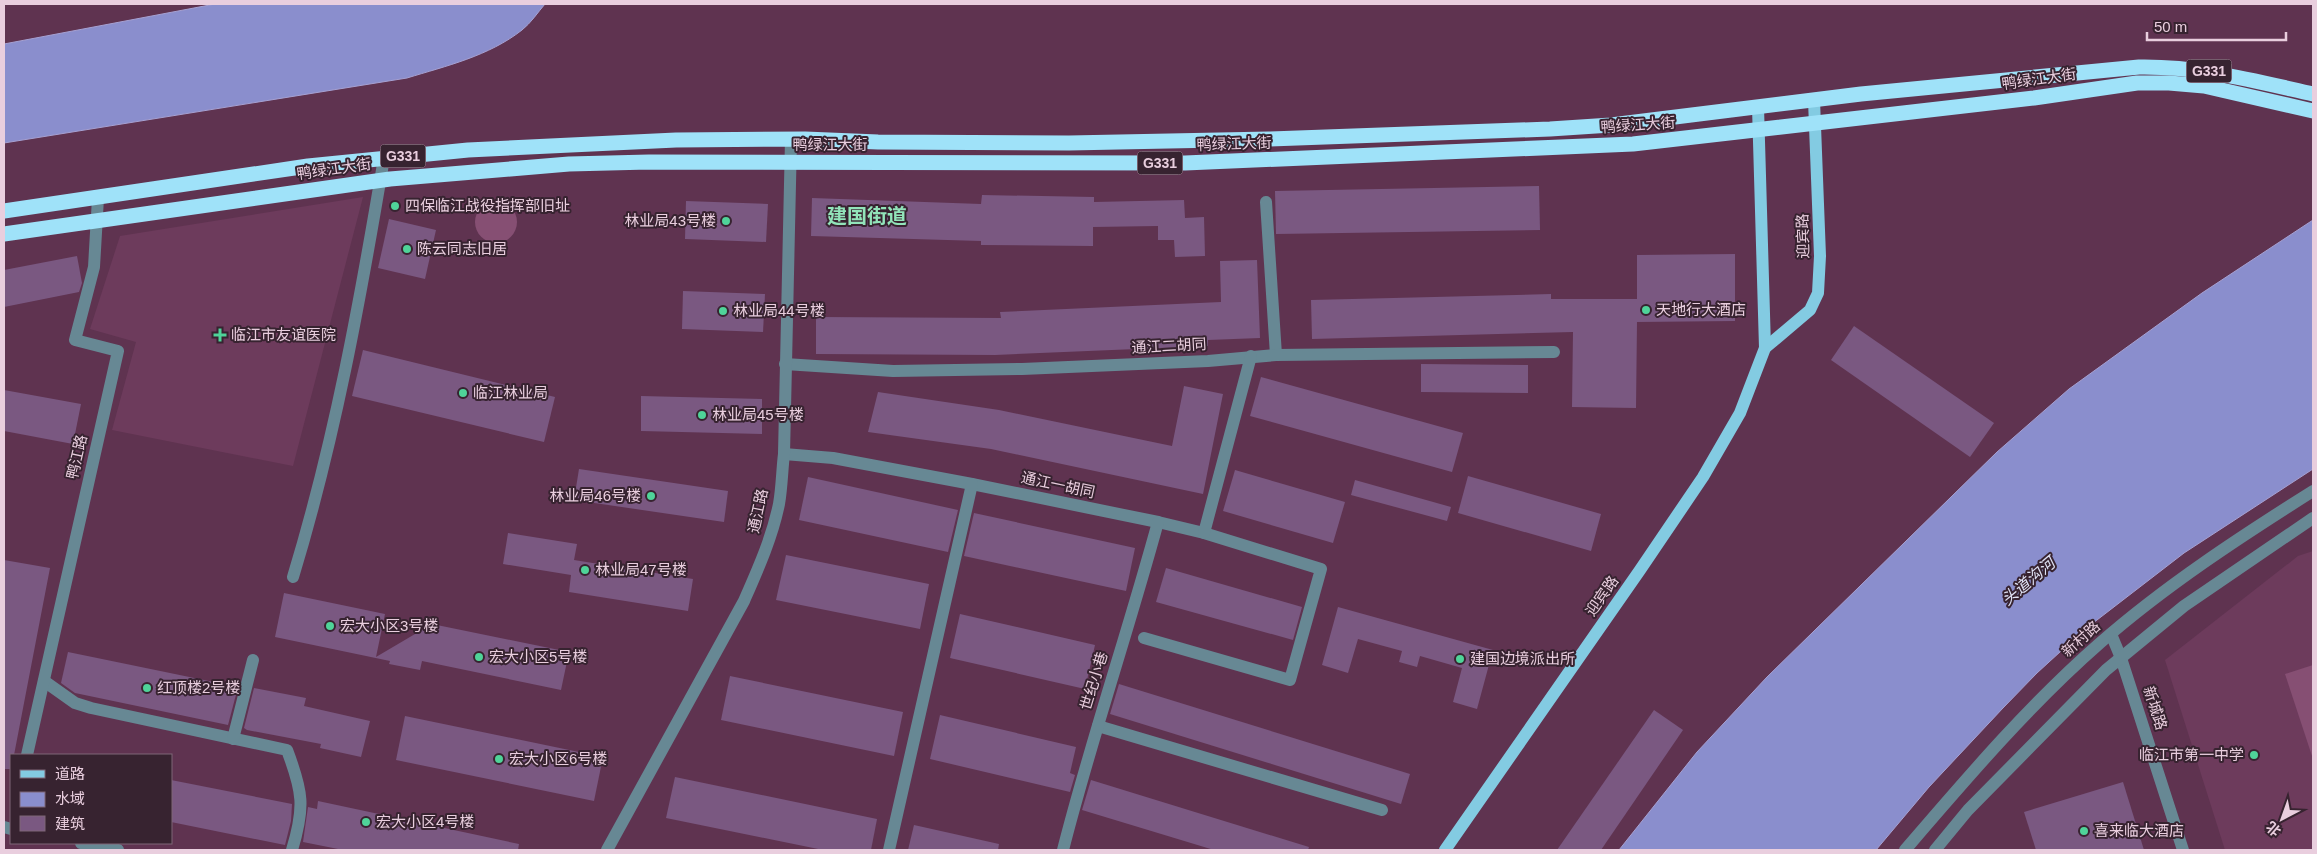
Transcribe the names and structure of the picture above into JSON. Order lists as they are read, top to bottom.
{
  "streets": {
    "highway": ["G331", "鸭绿江大街"],
    "main road": ["迎宾路"],
    "street": [
      "通江二胡同",
      "鸭江路",
      "通江一胡同",
      "通江路",
      "新村路",
      "世纪小巷",
      "新城路"
    ]
  },
  "crossings": [
    ["鸭绿江大街", "迎宾路"],
    ["鸭绿江大街", "鸭江路"],
    ["鸭绿江大街", "通江路"],
    ["通江二胡同", "通江路"],
    ["通江一胡同", "通江路"],
    ["通江一胡同", "世纪小巷"],
    ["新村路", "新城路"]
  ],
  "districts": ["建国街道"],
  "water": ["头道沟河"],
  "places": {
    "other": [
      "四保临江战役指挥部旧址",
      "林业局43号楼",
      "陈云同志旧居",
      "天地行大酒店",
      "林业局44号楼",
      "临江林业局",
      "林业局45号楼",
      "林业局46号楼",
      "林业局47号楼",
      "宏大小区3号楼",
      "宏大小区5号楼",
      "建国边境派出所",
      "红顶楼2号楼",
      "临江市第一中学",
      "宏大小区6号楼",
      "宏大小区4号楼",
      "喜来临大酒店"
    ],
    "health": ["临江市友谊医院"]
  },
  "legend": ["道路", "水域", "建筑"],
  "scale_bar": "50 m",
  "north": "bottom left"
}
